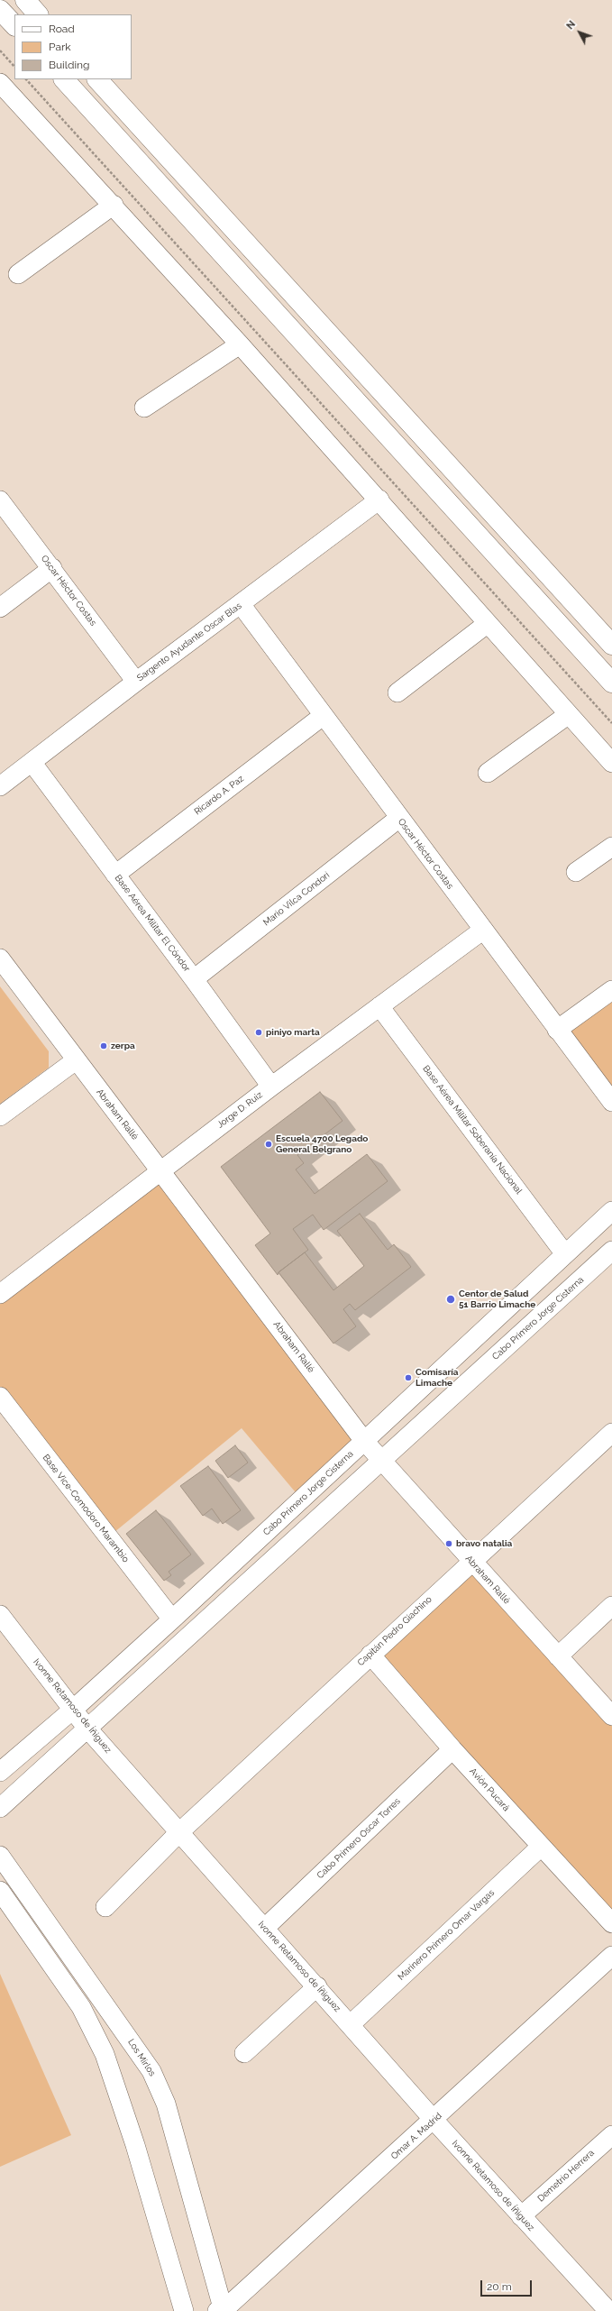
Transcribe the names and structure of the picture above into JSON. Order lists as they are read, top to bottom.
{
  "streets": {
    "street": [
      "Oscar Héctor Costas",
      "Sargento Ayudante Oscar Blas",
      "Ricardo A. Paz",
      "Mario Vilca Condori",
      "Base Aérea Militar El Cóndor",
      "Jorge D. Ruiz",
      "Abraham Rallé",
      "Base Aérea Militar Soberanía Nacional",
      "Cabo Primero Jorge Cisterna",
      "Base Vice-Comodoro Marambio",
      "Capitán Pedro Giachino",
      "Ivonne Retamoso de Íñiguez",
      "Avión Pucará",
      "Cabo Primero Oscar Torres",
      "Marinero Primero Omar Vargas",
      "Los Mirlos",
      "Omar A. Madrid",
      "Demetrio Herrera"
    ]
  },
  "crossings": [
    ["Oscar Héctor Costas", "Sargento Ayudante Oscar Blas"],
    ["Oscar Héctor Costas", "Ricardo A. Paz"],
    ["Oscar Héctor Costas", "Mario Vilca Condori"],
    ["Oscar Héctor Costas", "Jorge D. Ruiz"],
    ["Sargento Ayudante Oscar Blas", "Base Aérea Militar El Cóndor"],
    ["Ricardo A. Paz", "Base Aérea Militar El Cóndor"],
    ["Mario Vilca Condori", "Base Aérea Militar El Cóndor"],
    ["Base Aérea Militar El Cóndor", "Jorge D. Ruiz"],
    ["Jorge D. Ruiz", "Abraham Rallé"],
    ["Jorge D. Ruiz", "Base Aérea Militar Soberanía Nacional"],
    ["Abraham Rallé", "Cabo Primero Jorge Cisterna"],
    ["Abraham Rallé", "Capitán Pedro Giachino"],
    ["Base Aérea Militar Soberanía Nacional", "Cabo Primero Jorge Cisterna"],
    ["Cabo Primero Jorge Cisterna", "Base Vice-Comodoro Marambio"],
    ["Cabo Primero Jorge Cisterna", "Ivonne Retamoso de Íñiguez"],
    ["Capitán Pedro Giachino", "Ivonne Retamoso de Íñiguez"],
    ["Capitán Pedro Giachino", "Avión Pucará"],
    ["Ivonne Retamoso de Íñiguez", "Cabo Primero Oscar Torres"],
    ["Ivonne Retamoso de Íñiguez", "Marinero Primero Omar Vargas"],
    ["Ivonne Retamoso de Íñiguez", "Omar A. Madrid"],
    ["Ivonne Retamoso de Íñiguez", "Demetrio Herrera"],
    ["Avión Pucará", "Cabo Primero Oscar Torres"],
    ["Avión Pucará", "Marinero Primero Omar Vargas"],
    ["Los Mirlos", "Omar A. Madrid"]
  ],
  "places": [
    "piniyo marta",
    "zerpa",
    "Escuela 4700 Legado General Belgrano",
    "Centor de Salud 51 Barrio Limache",
    "Comisaría Limache",
    "bravo natalia"
  ],
  "legend": ["Road", "Park", "Building"],
  "scale_bar": "20 m",
  "north": "top left"
}
